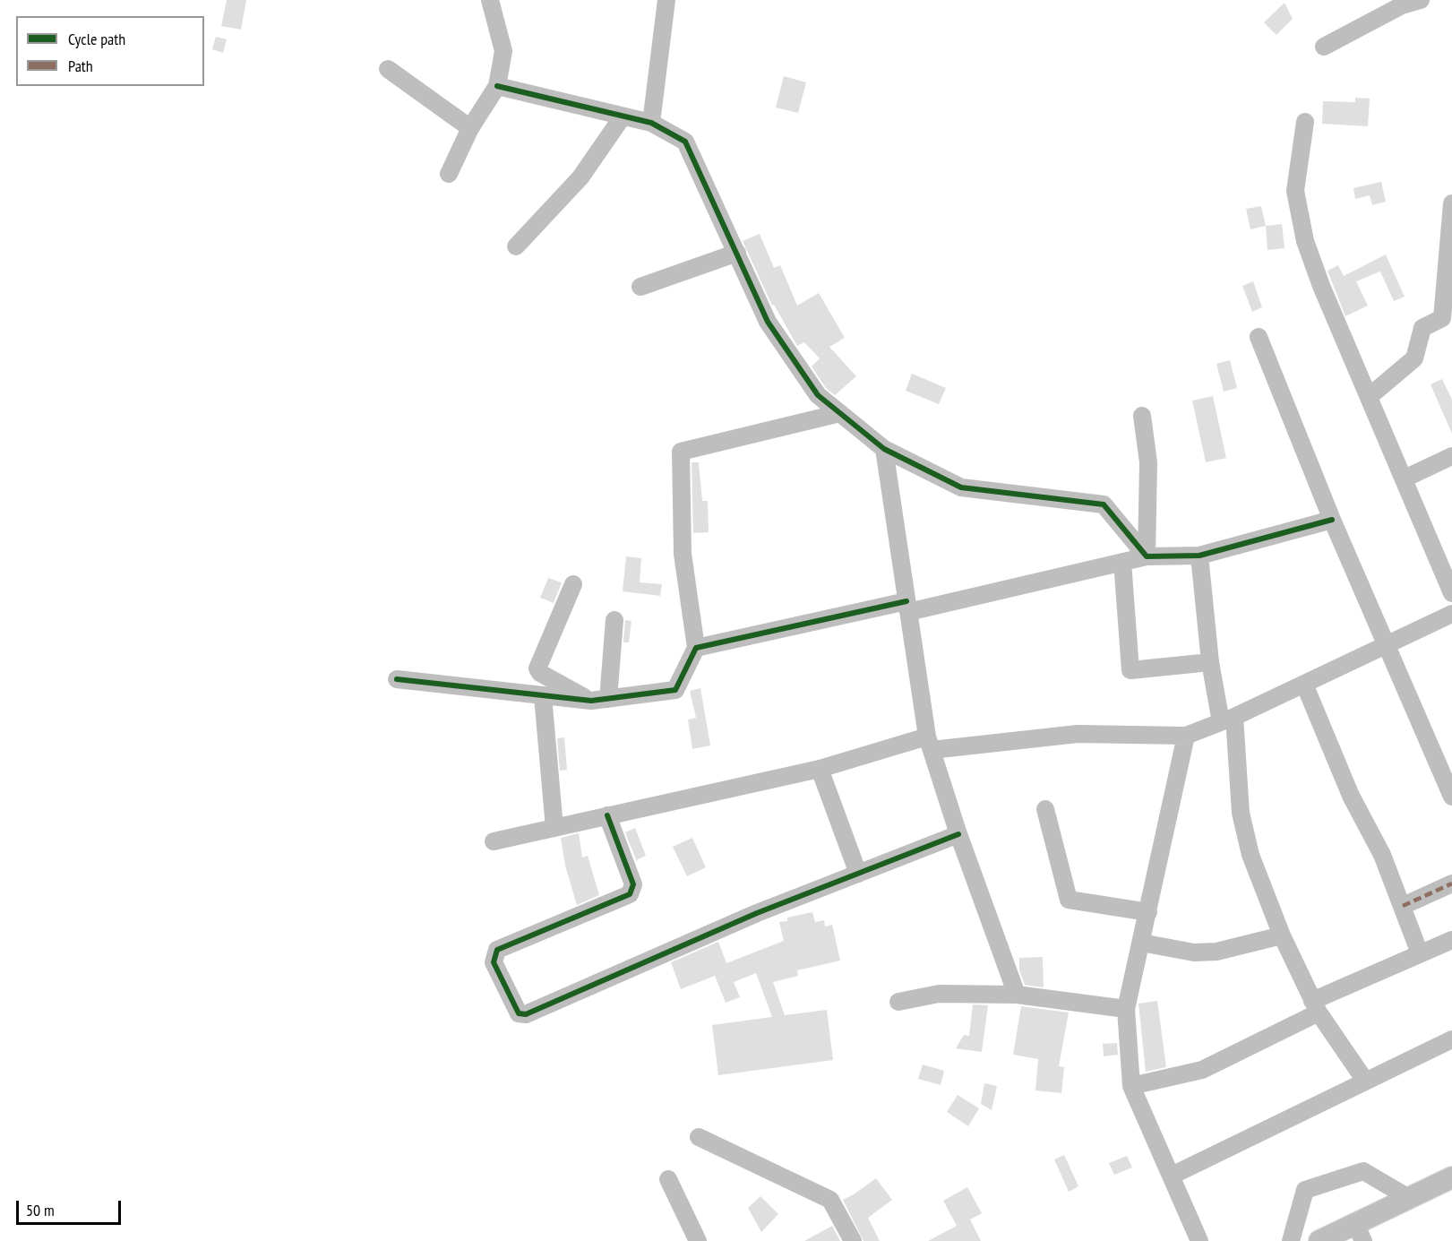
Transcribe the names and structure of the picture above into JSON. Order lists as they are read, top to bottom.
{
  "legend": ["Cycle path", "Path"],
  "scale_bar": "50 m"
}
